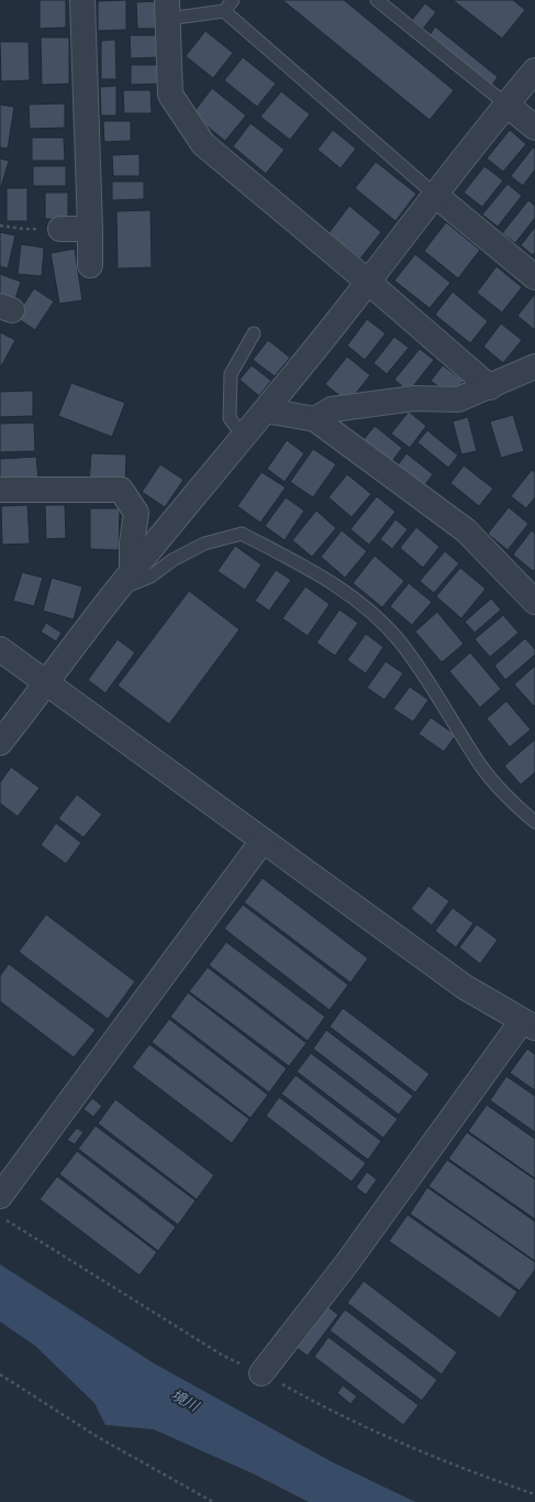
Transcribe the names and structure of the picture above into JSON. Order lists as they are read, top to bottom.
{
  "water": ["境川"]
}
